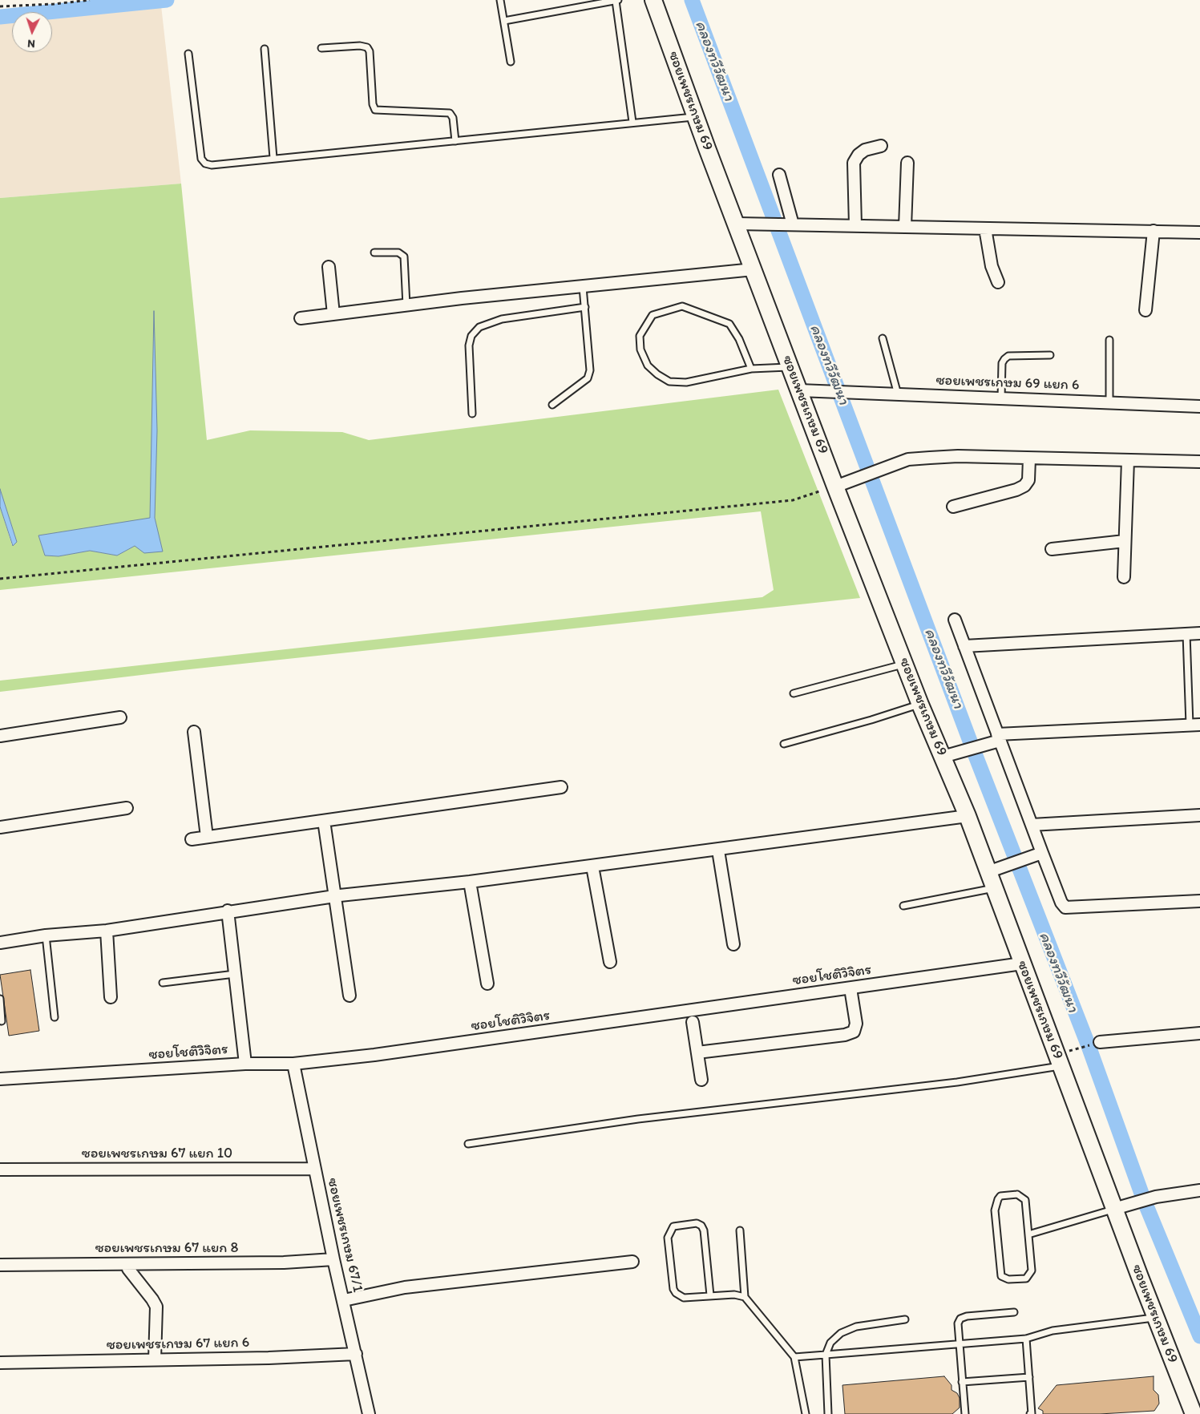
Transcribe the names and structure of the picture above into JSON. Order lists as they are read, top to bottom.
{
  "streets": {
    "main road": ["ซอยเพชรเกษม 69"],
    "street": [
      "ซอยเพชรเกษม 69 แยก 6",
      "ซอยโชติวิจิตร",
      "ซอยเพชรเกษม 67 แยก 10",
      "ซอยเพชรเกษม 67/1",
      "ซอยเพชรเกษม 67 แยก 8",
      "ซอยเพชรเกษม 67 แยก 6"
    ]
  },
  "crossings": [
    ["ซอยเพชรเกษม 69", "ซอยเพชรเกษม 69 แยก 6"],
    ["ซอยเพชรเกษม 69", "ซอยโชติวิจิตร"],
    ["ซอยโชติวิจิตร", "ซอยเพชรเกษม 67/1"],
    ["ซอยเพชรเกษม 67 แยก 10", "ซอยเพชรเกษม 67/1"],
    ["ซอยเพชรเกษม 67/1", "ซอยเพชรเกษม 67 แยก 8"],
    ["ซอยเพชรเกษม 67/1", "ซอยเพชรเกษม 67 แยก 6"]
  ],
  "water": ["คลองทวีวัฒนา"],
  "north": "bottom"
}
